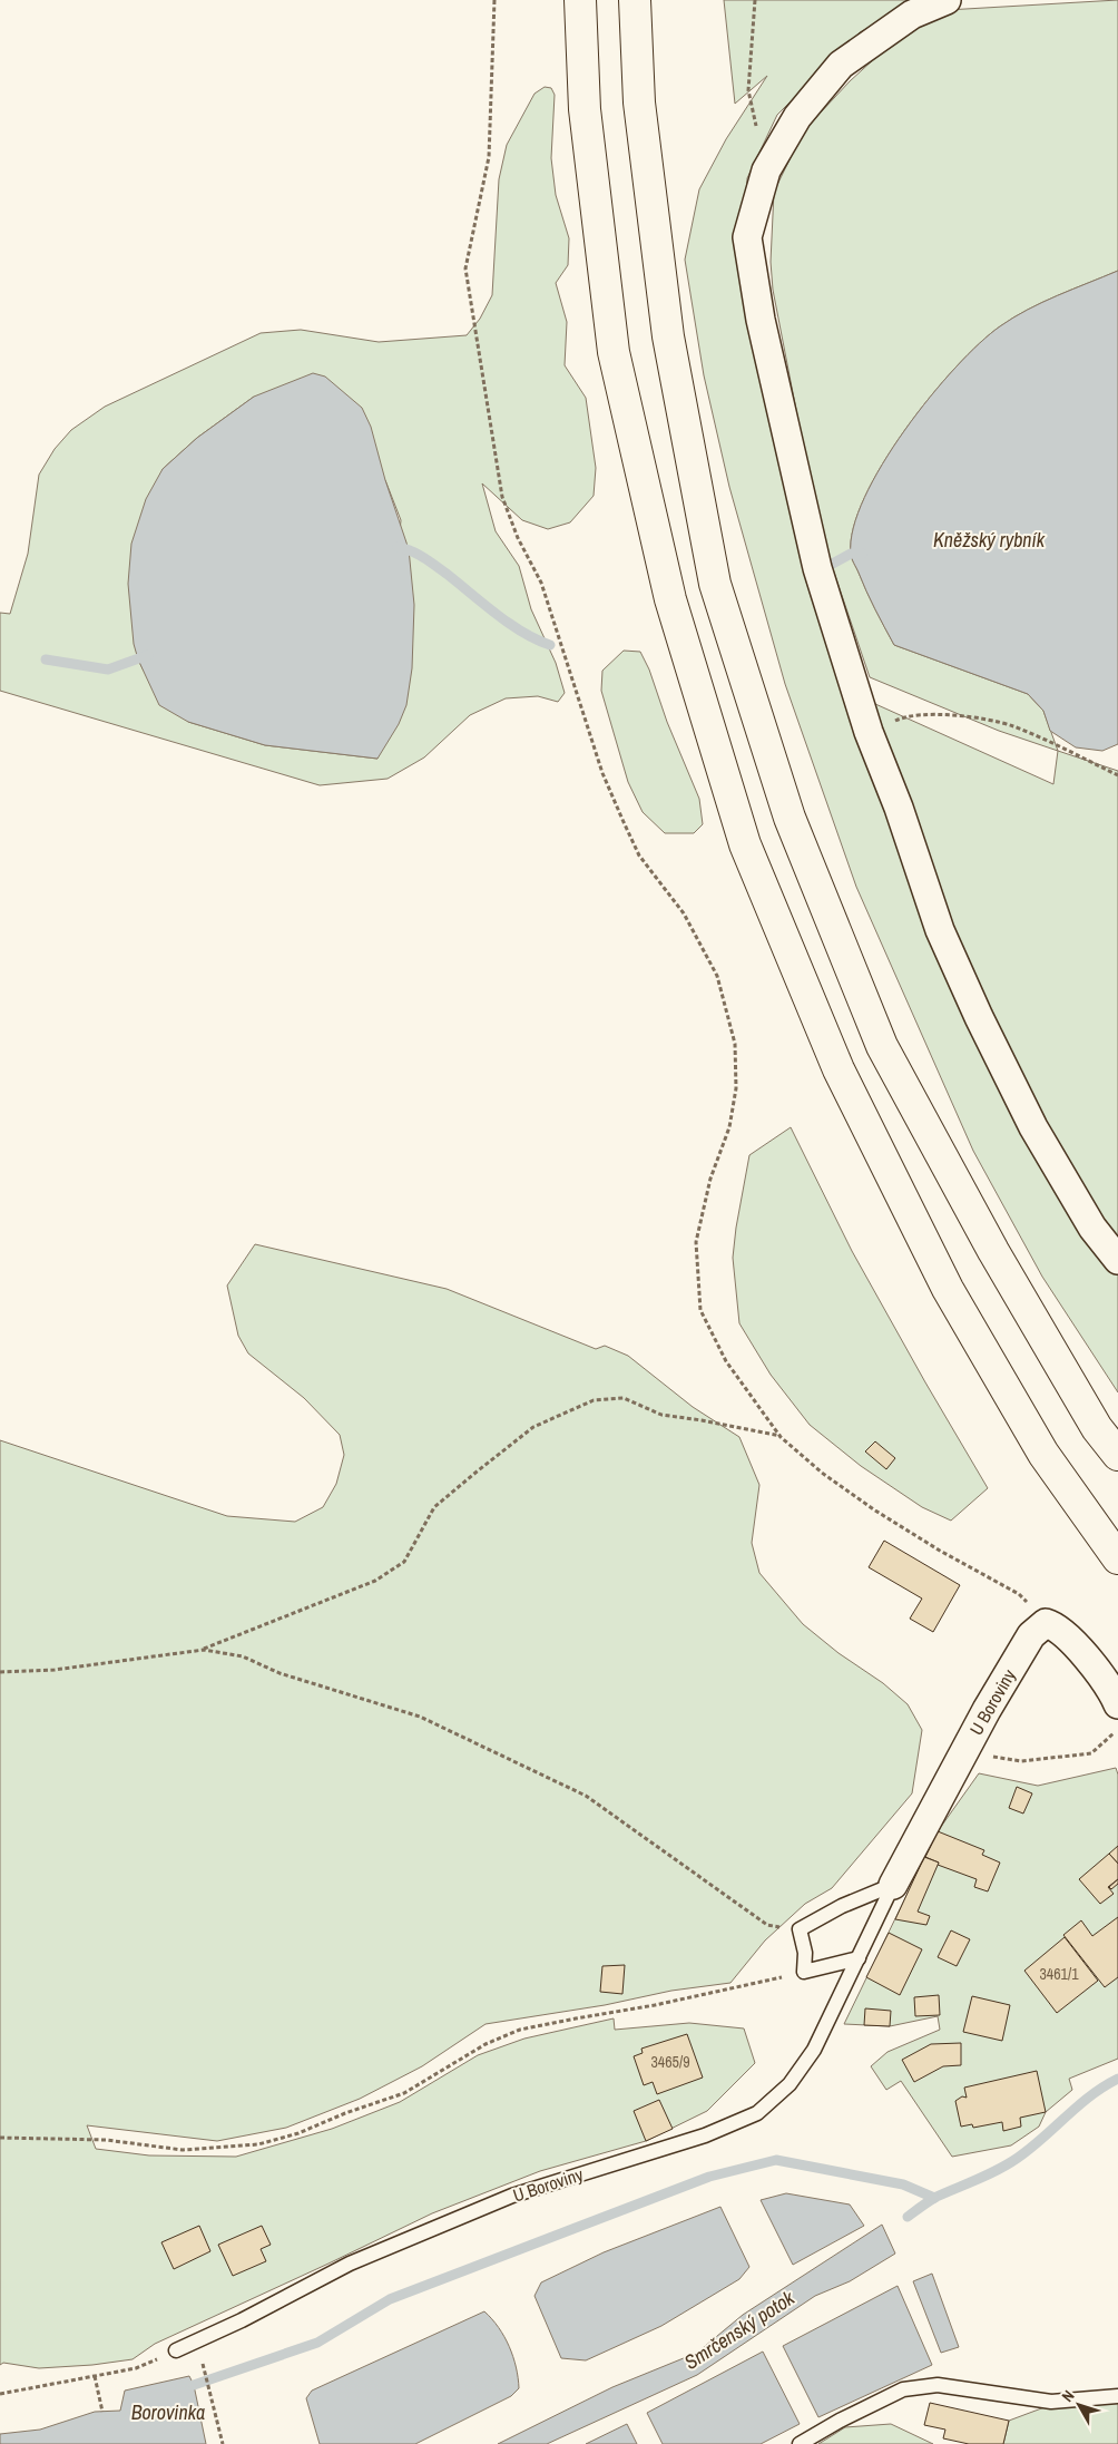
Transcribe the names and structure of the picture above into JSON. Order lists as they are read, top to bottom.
{
  "streets": {
    "street": ["U Boroviny"]
  },
  "water": ["Kněžský rybník", "Smrčenský potok", "Borovinka"],
  "house_numbers": ["3461/1", "3465/9"],
  "north": "top left"
}
